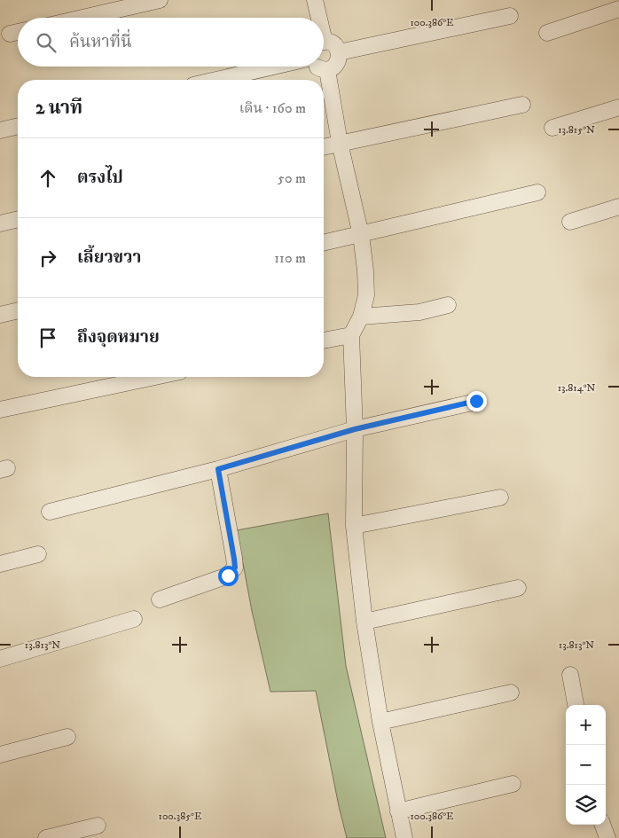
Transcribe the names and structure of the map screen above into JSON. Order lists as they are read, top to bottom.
{
  "page": {
    "search": "ค้นหาที่นี่",
    "heading": ["2 นาที", "เดิน · 160 m"],
    "list": [
      ["ตรงไป", "50 m"],
      ["เลี้ยวขวา", "110 m"],
      "ถึงจุดหมาย"
    ],
    "map_buttons": ["+", "−"]
  },
  "coordinates": [
    "100.386°E",
    "13.815°N",
    "13.814°N",
    "13.813°N",
    "100.385°E"
  ]
}
